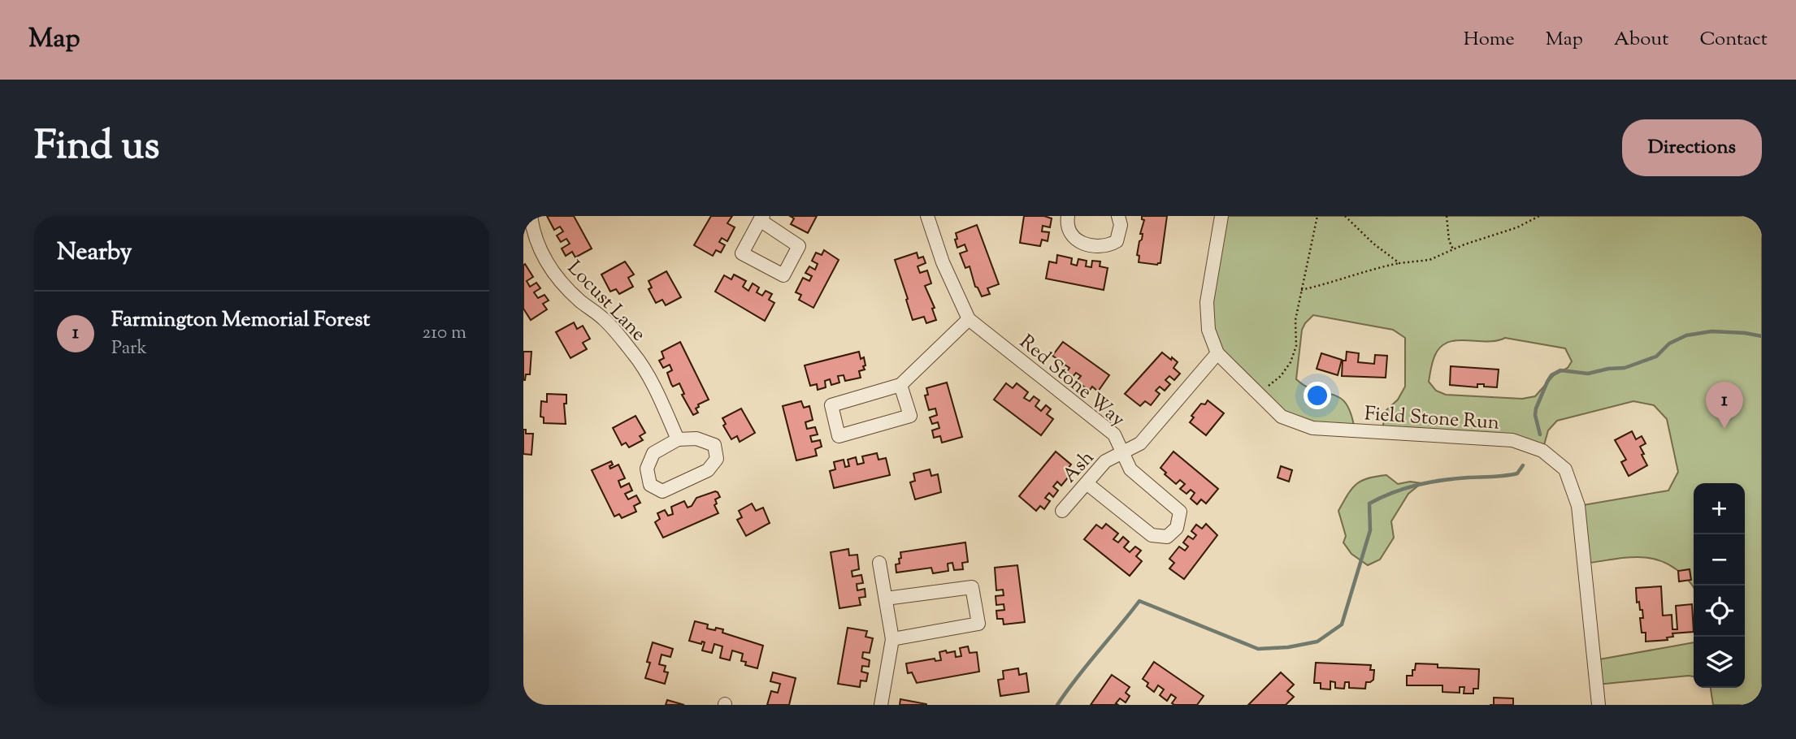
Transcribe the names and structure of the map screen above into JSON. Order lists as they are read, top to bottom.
{
  "streets": {
    "street": [
      "Locust Lane",
      "Red Stone Way",
      "Field Stone Run",
      "Ash"
    ]
  },
  "crossings": [
    ["Red Stone Way", "Ash"],
    ["Field Stone Run", "Ash"]
  ],
  "page": {
    "header": "Map",
    "nav": [
      "Home",
      "Map",
      "About",
      "Contact"
    ],
    "title": "Find us",
    "buttons": "Directions",
    "heading": "Nearby",
    "list": [
      {
        "mark": "1",
        "name": "Farmington Memorial Forest",
        "note": "Park",
        "value": "210 m"
      }
    ],
    "pins": "1",
    "map_buttons": ["+", "−"]
  }
}
